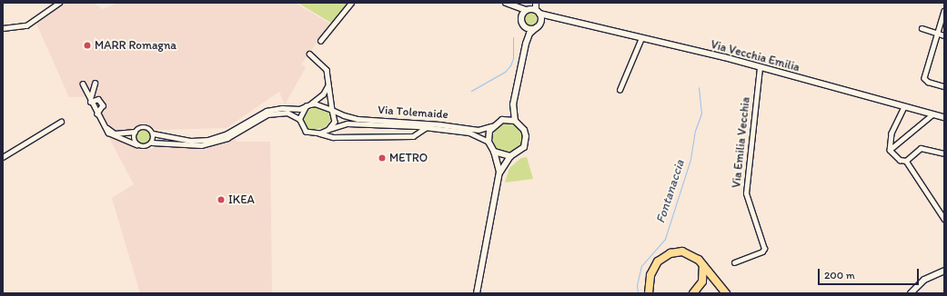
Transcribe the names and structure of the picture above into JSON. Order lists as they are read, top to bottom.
{
  "streets": {
    "street": ["Via Vecchia Emilia", "Via Tolemaide", "Via Emilia Vecchia"]
  },
  "crossings": [
    ["Via Vecchia Emilia", "Via Tolemaide"],
    ["Via Vecchia Emilia", "Via Emilia Vecchia"]
  ],
  "water": ["Fontanaccia"],
  "places": ["MARR Romagna", "METRO", "IKEA"],
  "scale_bar": "200 m"
}
